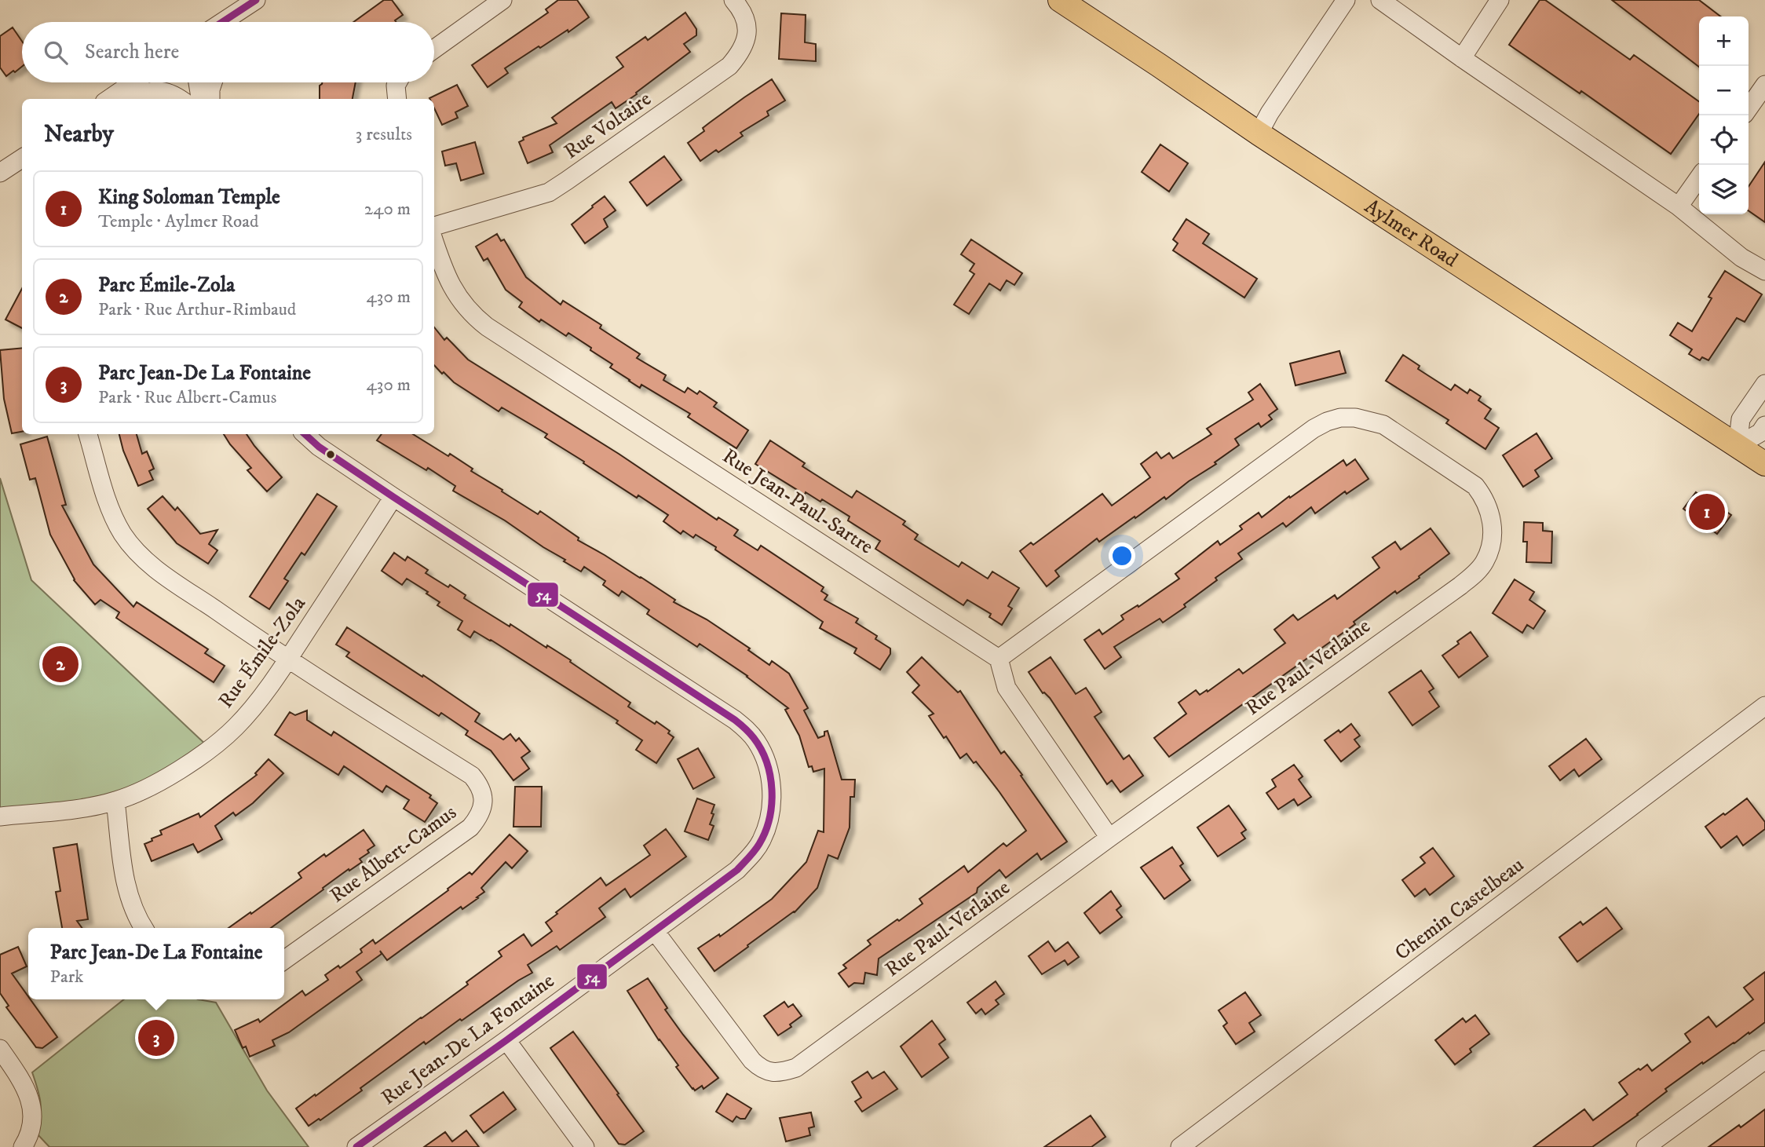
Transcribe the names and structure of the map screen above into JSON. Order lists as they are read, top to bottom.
{
  "streets": {
    "main road": ["Aylmer Road"],
    "street": [
      "Rue Voltaire",
      "Rue Jean-Paul-Sartre",
      "Rue Émile-Zola",
      "Rue Paul-Verlaine",
      "Rue Albert-Camus",
      "Chemin Castelbeau",
      "Rue Jean-De La Fontaine"
    ]
  },
  "crossings": [
    ["Rue Jean-Paul-Sartre", "Rue Paul-Verlaine"],
    ["Rue Émile-Zola", "Rue Albert-Camus"],
    ["Rue Émile-Zola", "Rue Jean-De La Fontaine"],
    ["Rue Paul-Verlaine", "Rue Jean-De La Fontaine"]
  ],
  "lines": ["transit line 54"],
  "page": {
    "map_buttons": ["+", "−"],
    "search": "Search here",
    "heading": ["Nearby", "3 results"],
    "list": [
      {
        "mark": "1",
        "name": "King Soloman Temple",
        "note": "Temple · Aylmer Road",
        "value": "240 m"
      },
      {
        "mark": "2",
        "name": "Parc Émile-Zola",
        "note": "Park · Rue Arthur-Rimbaud",
        "value": "430 m"
      },
      {
        "mark": "3",
        "name": "Parc Jean-De La Fontaine",
        "note": "Park · Rue Albert-Camus",
        "value": "430 m"
      }
    ],
    "pins": ["1", "2", "3"],
    "popup": ["Parc Jean-De La Fontaine", "Park"]
  }
}
